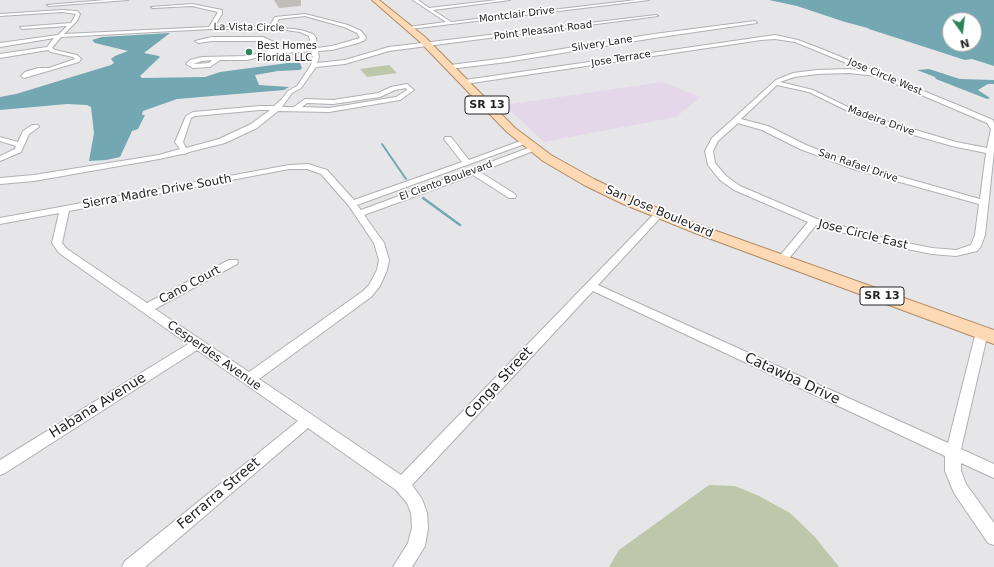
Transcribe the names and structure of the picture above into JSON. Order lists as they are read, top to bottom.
{
  "streets": {
    "main road": ["SR 13", "San Jose Boulevard"],
    "street": [
      "Montclair Drive",
      "La Vista Circle",
      "Point Pleasant Road",
      "Silvery Lane",
      "Jose Terrace",
      "Jose Circle West",
      "Madeira Drive",
      "San Rafael Drive",
      "El Ciento Boulevard",
      "Sierra Madre Drive South",
      "Jose Circle East",
      "Cano Court",
      "Cesperdes Avenue",
      "Catawba Drive",
      "Conga Street",
      "Habana Avenue",
      "Ferrarra Street"
    ]
  },
  "crossings": [
    ["Montclair Drive", "San Jose Boulevard"],
    ["Point Pleasant Road", "San Jose Boulevard"],
    ["Silvery Lane", "San Jose Boulevard"],
    ["Jose Terrace", "Jose Circle West"],
    ["Jose Terrace", "San Jose Boulevard"],
    ["San Rafael Drive", "Jose Circle East"],
    ["El Ciento Boulevard", "Sierra Madre Drive South"],
    ["El Ciento Boulevard", "San Jose Boulevard"],
    ["Sierra Madre Drive South", "Cesperdes Avenue"],
    ["San Jose Boulevard", "Jose Circle East"],
    ["San Jose Boulevard", "Conga Street"],
    ["Cano Court", "Cesperdes Avenue"],
    ["Cesperdes Avenue", "Conga Street"],
    ["Cesperdes Avenue", "Habana Avenue"],
    ["Cesperdes Avenue", "Ferrarra Street"],
    ["Catawba Drive", "Conga Street"]
  ],
  "places": ["Best Homes Florida LLC"],
  "north": "bottom"
}
